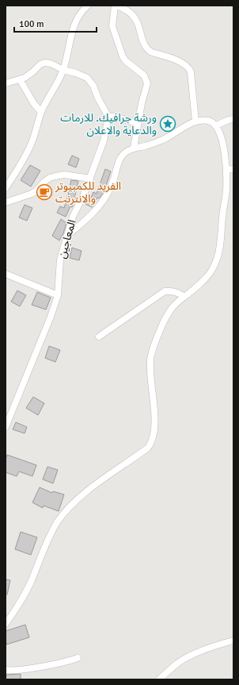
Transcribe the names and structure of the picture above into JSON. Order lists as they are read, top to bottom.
{
  "streets": {
    "street": ["المعاجين"]
  },
  "places": {
    "place": ["ورشة جرافيك. للارمات والدعاية والاعلان"],
    "cafe": ["الفريد للكمبيوتر والانترنت"]
  },
  "scale_bar": "100 m"
}
